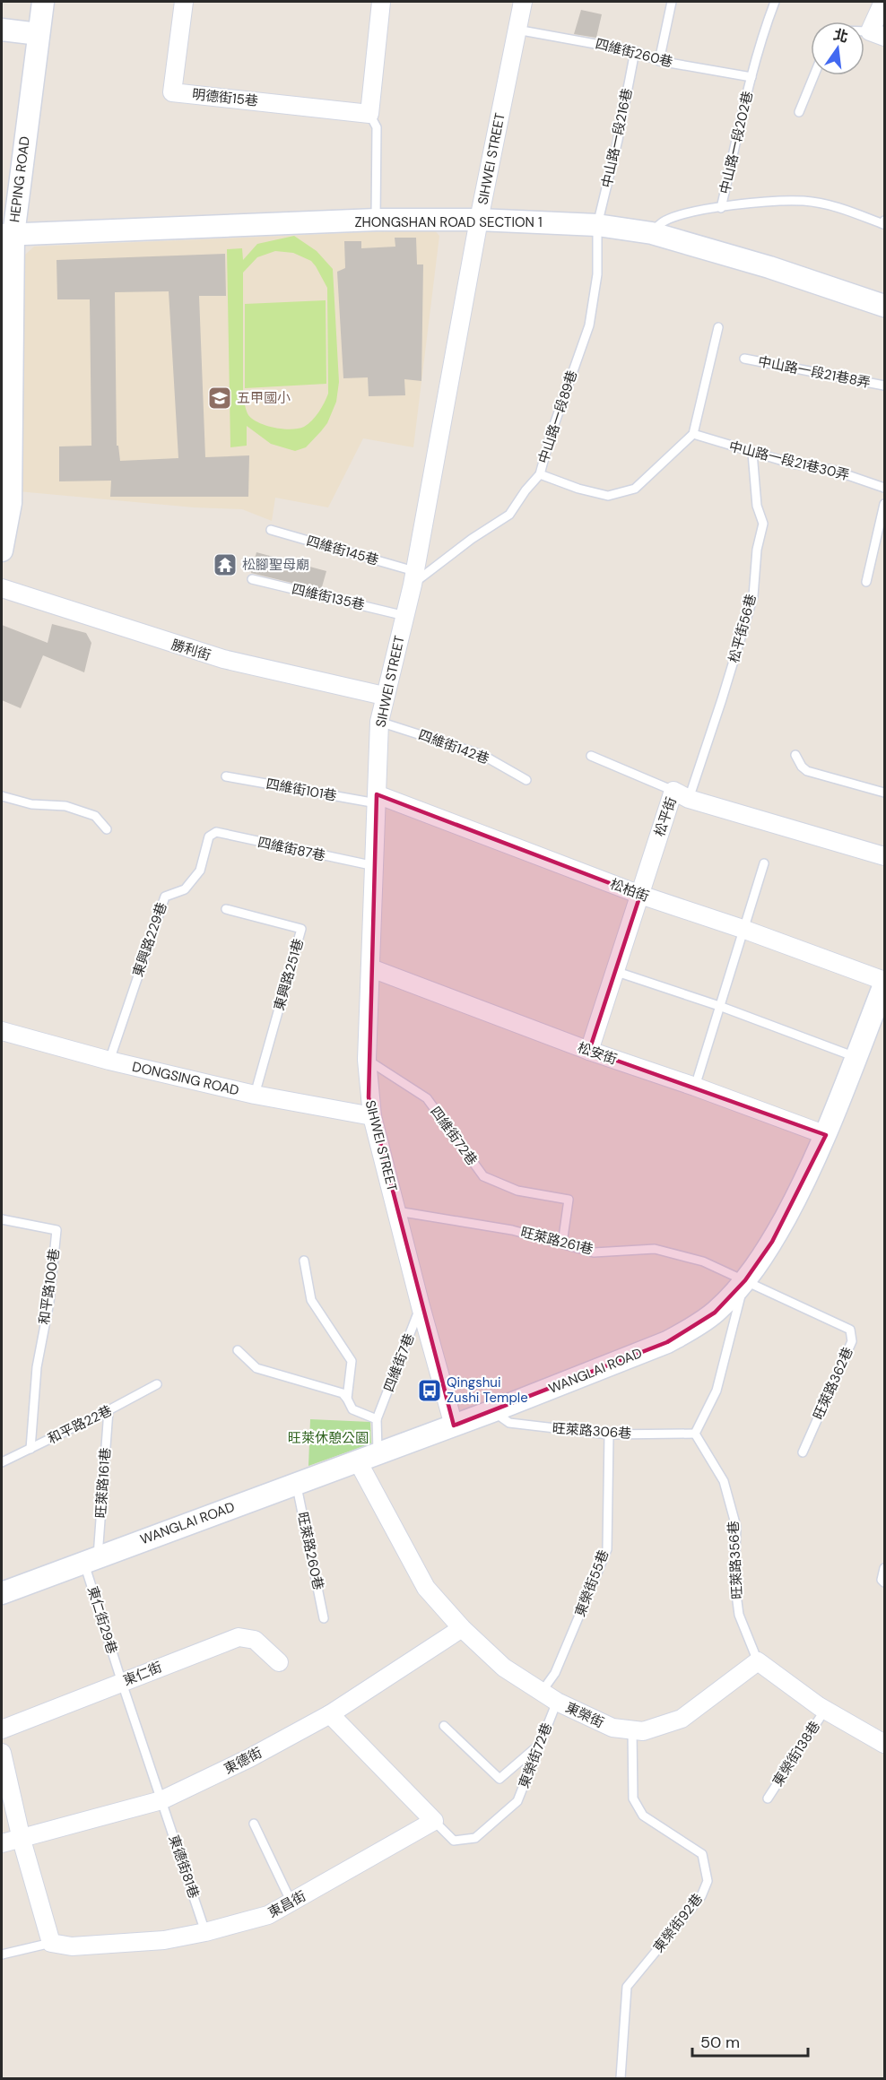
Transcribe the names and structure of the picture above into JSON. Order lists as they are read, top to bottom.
{
  "streets": {
    "street": [
      "明德街15巷",
      "SIHWEI STREET",
      "HEPING ROAD",
      "ZHONGSHAN ROAD SECTION 1",
      "勝利街",
      "松平街",
      "松柏街",
      "松安街",
      "DONGSING ROAD",
      "WANGLAI ROAD",
      "東仁街",
      "東榮街",
      "東德街",
      "東昌街"
    ],
    "lane": [
      "四維街260巷",
      "中山路一段216巷",
      "中山路一段202巷",
      "中山路一段21巷8弄",
      "中山路一段89巷",
      "中山路一段21巷30弄",
      "四維街145巷",
      "四維街135巷",
      "松平街56巷",
      "四維街142巷",
      "四維街101巷",
      "四維街87巷",
      "東興路229巷",
      "東興路251巷",
      "四維街72巷",
      "旺萊路261巷",
      "和平路100巷",
      "四維街7巷",
      "旺萊路362巷",
      "和平路22巷",
      "旺萊路306巷",
      "旺萊路161巷",
      "旺萊路260巷",
      "旺萊路356巷",
      "東榮街55巷",
      "東仁街29巷",
      "東榮街138巷",
      "東榮街72巷",
      "東德街81巷",
      "東榮街92巷"
    ]
  },
  "crossings": [
    ["四維街260巷", "中山路一段216巷"],
    ["四維街260巷", "中山路一段202巷"],
    ["四維街260巷", "SIHWEI STREET"],
    ["中山路一段216巷", "ZHONGSHAN ROAD SECTION 1"],
    ["中山路一段216巷", "中山路一段89巷"],
    ["SIHWEI STREET", "ZHONGSHAN ROAD SECTION 1"],
    ["SIHWEI STREET", "中山路一段89巷"],
    ["SIHWEI STREET", "四維街145巷"],
    ["SIHWEI STREET", "四維街135巷"],
    ["SIHWEI STREET", "勝利街"],
    ["SIHWEI STREET", "四維街142巷"],
    ["SIHWEI STREET", "四維街101巷"],
    ["SIHWEI STREET", "四維街87巷"],
    ["SIHWEI STREET", "松柏街"],
    ["SIHWEI STREET", "松安街"],
    ["SIHWEI STREET", "DONGSING ROAD"],
    ["SIHWEI STREET", "四維街72巷"],
    ["SIHWEI STREET", "旺萊路261巷"],
    ["SIHWEI STREET", "四維街7巷"],
    ["SIHWEI STREET", "WANGLAI ROAD"],
    ["HEPING ROAD", "ZHONGSHAN ROAD SECTION 1"],
    ["ZHONGSHAN ROAD SECTION 1", "中山路一段89巷"],
    ["中山路一段89巷", "四維街145巷"],
    ["中山路一段21巷30弄", "松平街56巷"],
    ["松平街56巷", "松平街"],
    ["四維街101巷", "松柏街"],
    ["松平街", "松柏街"],
    ["松平街", "松安街"],
    ["四維街87巷", "東興路229巷"],
    ["松柏街", "WANGLAI ROAD"],
    ["東興路229巷", "DONGSING ROAD"],
    ["東興路251巷", "DONGSING ROAD"],
    ["松安街", "WANGLAI ROAD"],
    ["四維街72巷", "旺萊路261巷"],
    ["旺萊路261巷", "WANGLAI ROAD"],
    ["旺萊路261巷", "旺萊路362巷"],
    ["和平路100巷", "和平路22巷"],
    ["WANGLAI ROAD", "旺萊路362巷"],
    ["WANGLAI ROAD", "旺萊路306巷"],
    ["WANGLAI ROAD", "旺萊路161巷"],
    ["WANGLAI ROAD", "旺萊路260巷"],
    ["WANGLAI ROAD", "東仁街29巷"],
    ["WANGLAI ROAD", "東榮街"],
    ["和平路22巷", "旺萊路161巷"],
    ["旺萊路306巷", "旺萊路356巷"],
    ["旺萊路306巷", "東榮街55巷"],
    ["旺萊路161巷", "東仁街29巷"],
    ["旺萊路356巷", "東榮街"],
    ["東榮街55巷", "東榮街"],
    ["東仁街29巷", "東仁街"],
    ["東仁街29巷", "東德街"],
    ["東仁街29巷", "東德街81巷"],
    ["東榮街", "東榮街72巷"],
    ["東榮街", "東德街"],
    ["東榮街", "東榮街92巷"],
    ["東榮街72巷", "東昌街"],
    ["東德街", "東德街81巷"],
    ["東德街81巷", "東昌街"]
  ],
  "parks": ["旺萊休憩公園"],
  "places": {
    "school or university": ["五甲國小"],
    "temple": ["松腳聖母廟"],
    "bus stop": ["Qingshui Zushi Temple"]
  },
  "scale_bar": "50 m",
  "north": "top"
}
